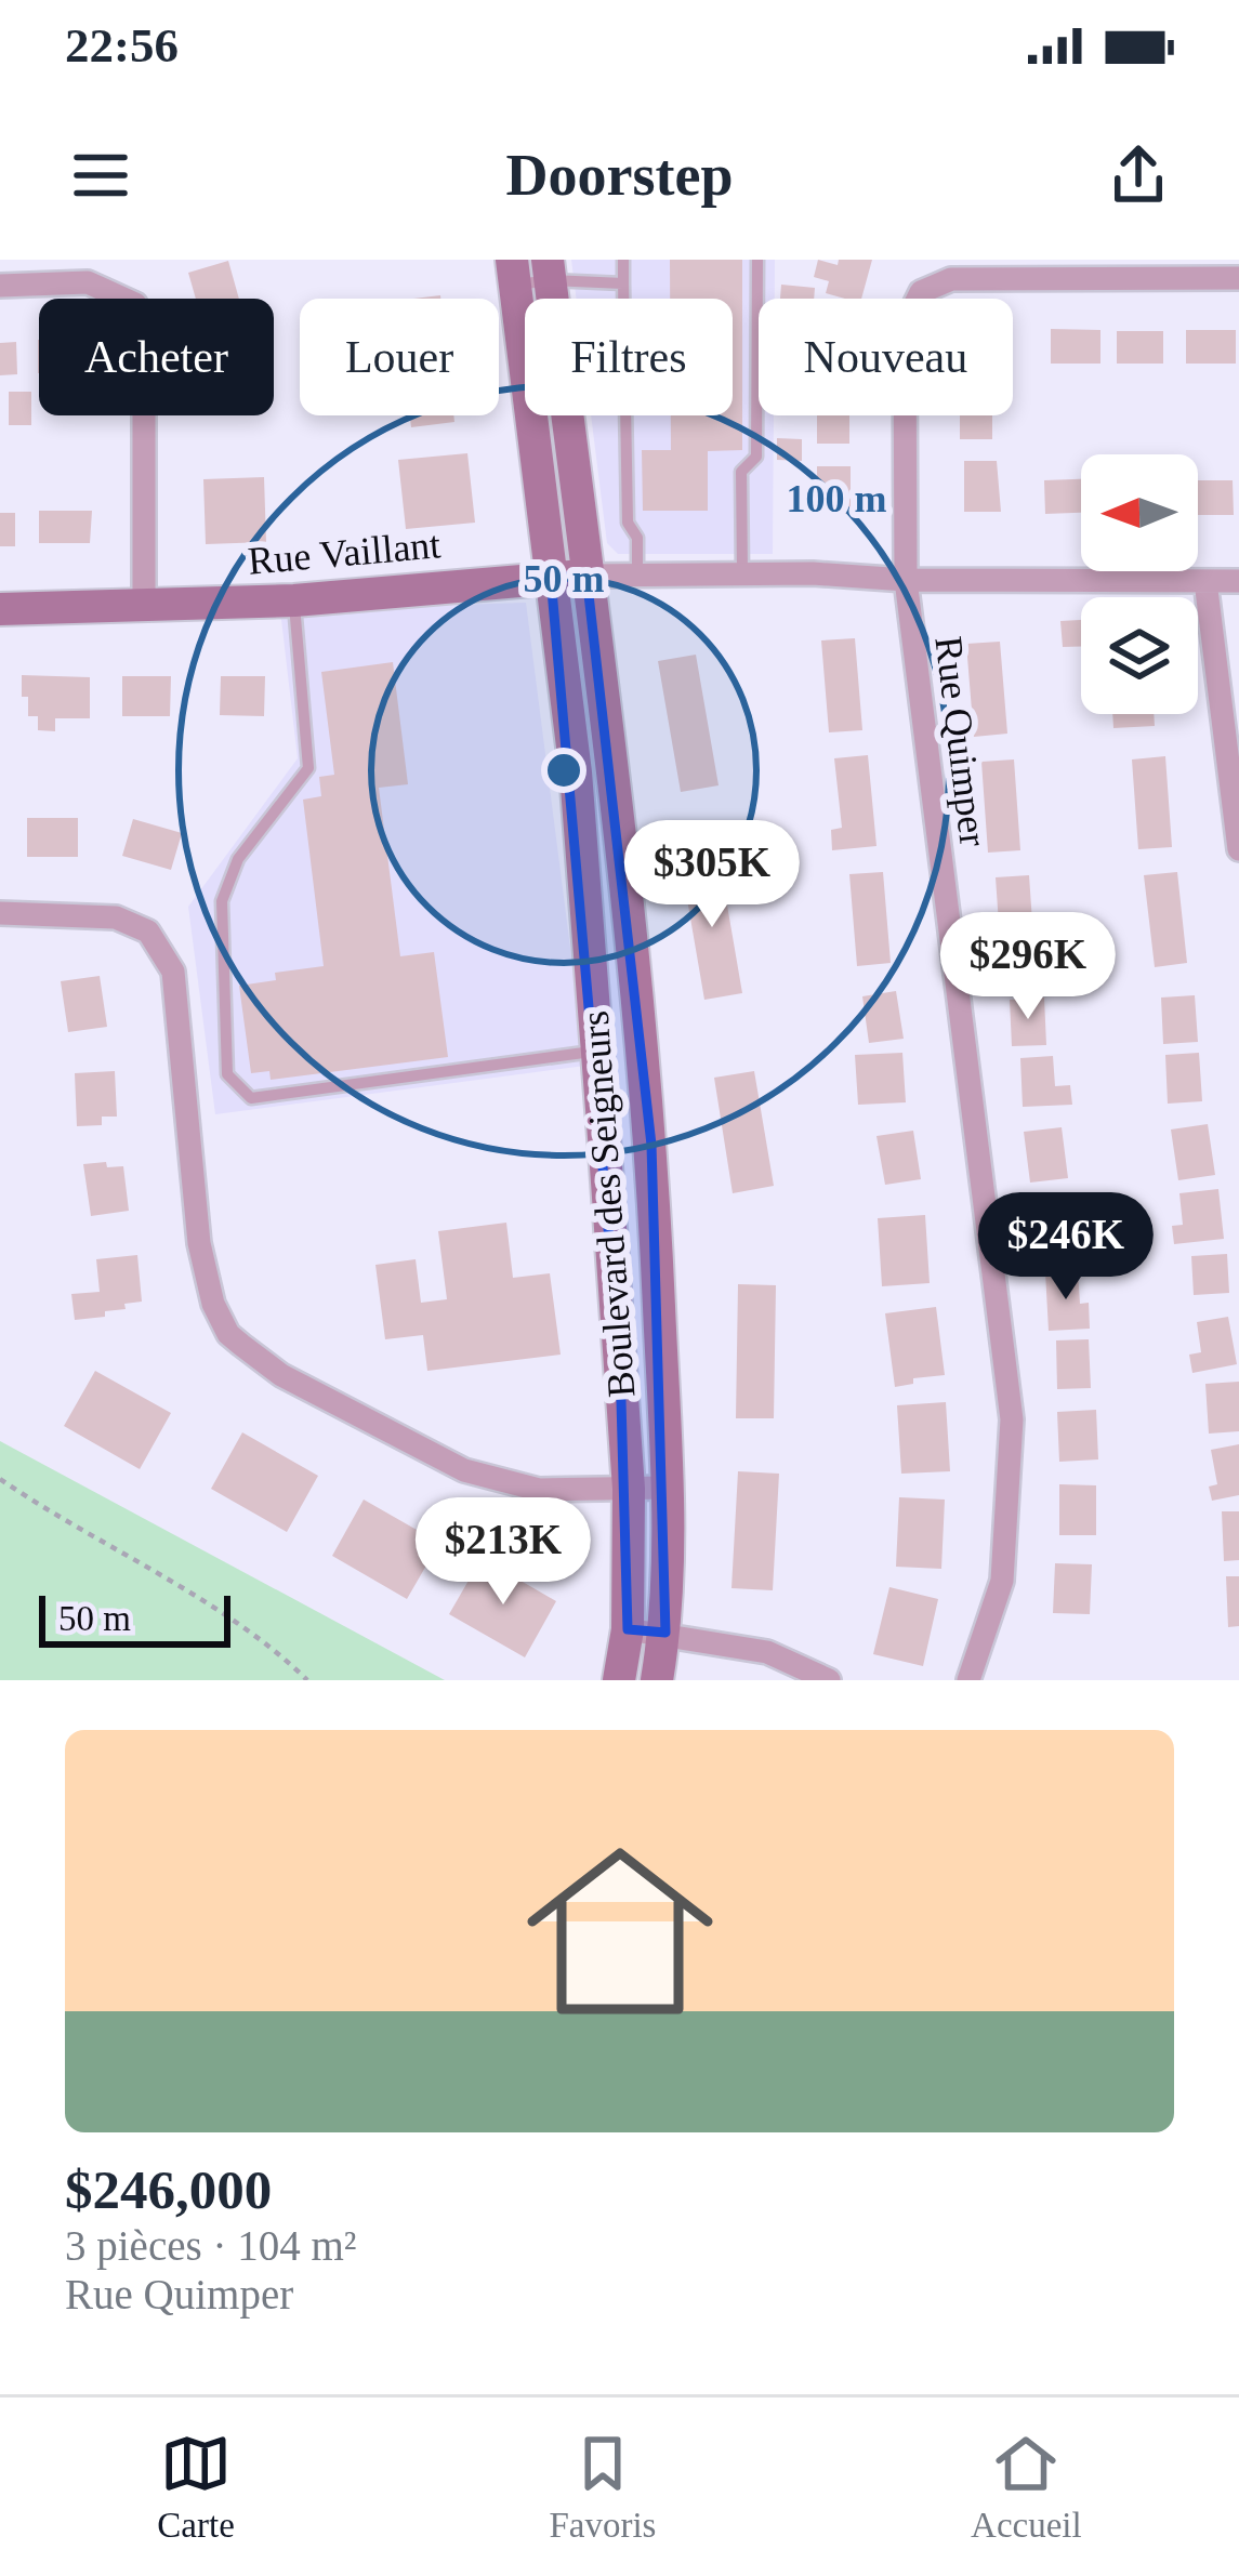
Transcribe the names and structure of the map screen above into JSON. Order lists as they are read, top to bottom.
{
  "streets": {
    "street": ["Rue Vaillant", "Rue Quimper", "Boulevard des Seigneurs"]
  },
  "crossings": [
    ["Rue Vaillant", "Rue Quimper"],
    ["Rue Vaillant", "Boulevard des Seigneurs"]
  ],
  "scale_bar": "50 m",
  "north": "left",
  "page": {
    "status": "22:56",
    "header": "Doorstep",
    "chip": [
      "Acheter",
      "Louer",
      "Filtres",
      "Nouveau"
    ],
    "price": [
      "$305K",
      "$296K",
      "$246K",
      "$213K"
    ],
    "scale": "50 m",
    "list": [
      {
        "name": "$246,000",
        "note": "3 pièces · 104 m² · Rue Quimper"
      }
    ],
    "tabs": ["Carte", "Favoris", "Accueil"]
  },
  "rings": ["100 m", "50 m"]
}
